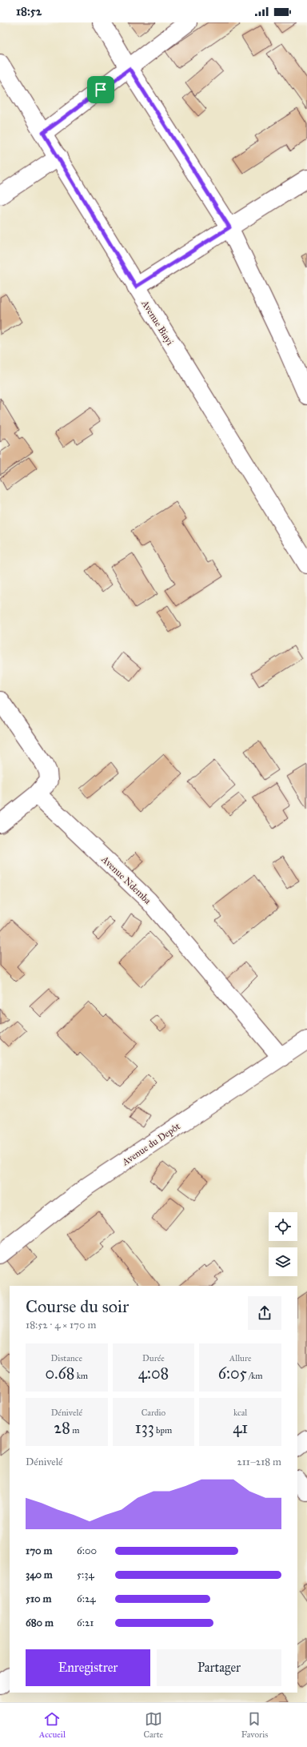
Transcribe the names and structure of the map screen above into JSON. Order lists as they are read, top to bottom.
{
  "streets": {
    "street": ["Avenue Biayi", "Avenue Ndemba", "Avenue du Depôt"]
  },
  "crossings": [
    ["Avenue Ndemba", "Avenue du Depôt"]
  ],
  "page": {
    "status": "18:52",
    "heading": ["Course du soir", "18:52 · 4 × 170 m"],
    "stats": [
      ["Distance", "0.68 km"],
      ["Durée", "4:08"],
      ["Allure", "6:05 /km"],
      ["Dénivelé", "28 m"],
      ["Cardio", "133 bpm"],
      ["kcal", "41"]
    ],
    "chart": ["Dénivelé", "211–218 m"],
    "list": [
      {
        "name": "170 m",
        "note": "6:00"
      },
      {
        "name": "340 m",
        "note": "5:34"
      },
      {
        "name": "510 m",
        "note": "6:24"
      },
      {
        "name": "680 m",
        "note": "6:21"
      }
    ],
    "buttons": ["Enregistrer", "Partager"],
    "tabs": ["Accueil", "Carte", "Favoris"]
  }
}
